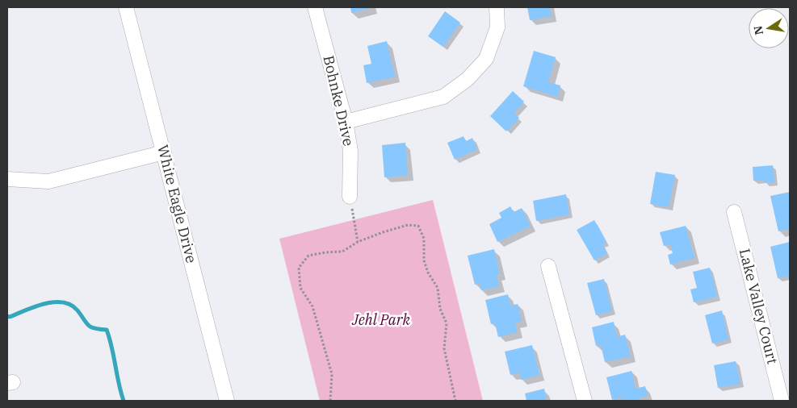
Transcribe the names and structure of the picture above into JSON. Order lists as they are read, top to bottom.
{
  "streets": {
    "street": ["Bohnke Drive", "White Eagle Drive", "Lake Valley Court"]
  },
  "parks": ["Jehl Park"],
  "north": "left"
}
